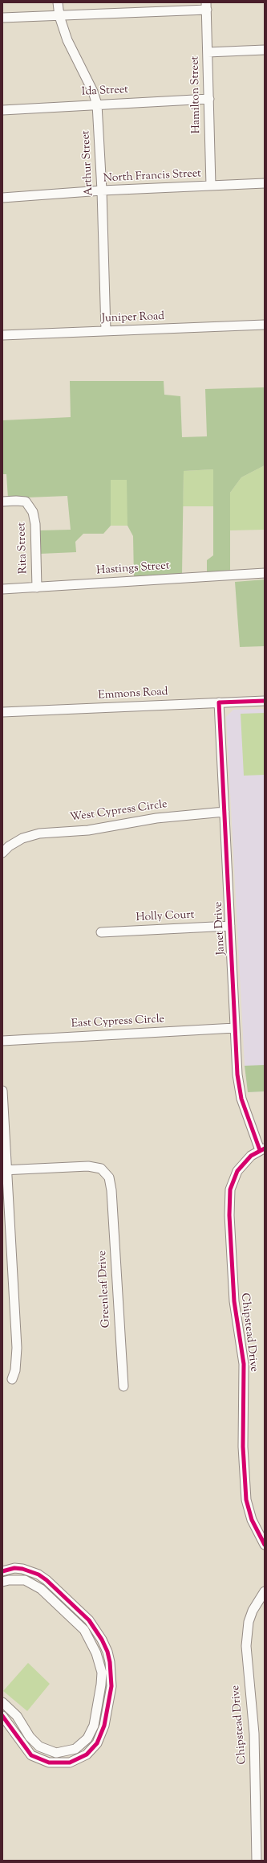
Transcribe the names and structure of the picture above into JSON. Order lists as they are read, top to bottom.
{
  "streets": {
    "street": [
      "Ida Street",
      "Hamilton Street",
      "Arthur Street",
      "North Francis Street",
      "Juniper Road",
      "Rita Street",
      "Hastings Street",
      "Emmons Road",
      "West Cypress Circle",
      "Holly Court",
      "Janet Drive",
      "East Cypress Circle",
      "Greenleaf Drive",
      "Chipstead Drive"
    ]
  },
  "crossings": [
    ["Ida Street", "Hamilton Street"],
    ["Ida Street", "Arthur Street"],
    ["Hamilton Street", "North Francis Street"],
    ["Arthur Street", "North Francis Street"],
    ["Arthur Street", "Juniper Road"],
    ["Rita Street", "Hastings Street"],
    ["Emmons Road", "Janet Drive"],
    ["West Cypress Circle", "Janet Drive"],
    ["Holly Court", "Janet Drive"],
    ["Janet Drive", "East Cypress Circle"],
    ["Janet Drive", "Chipstead Drive"]
  ]
}
